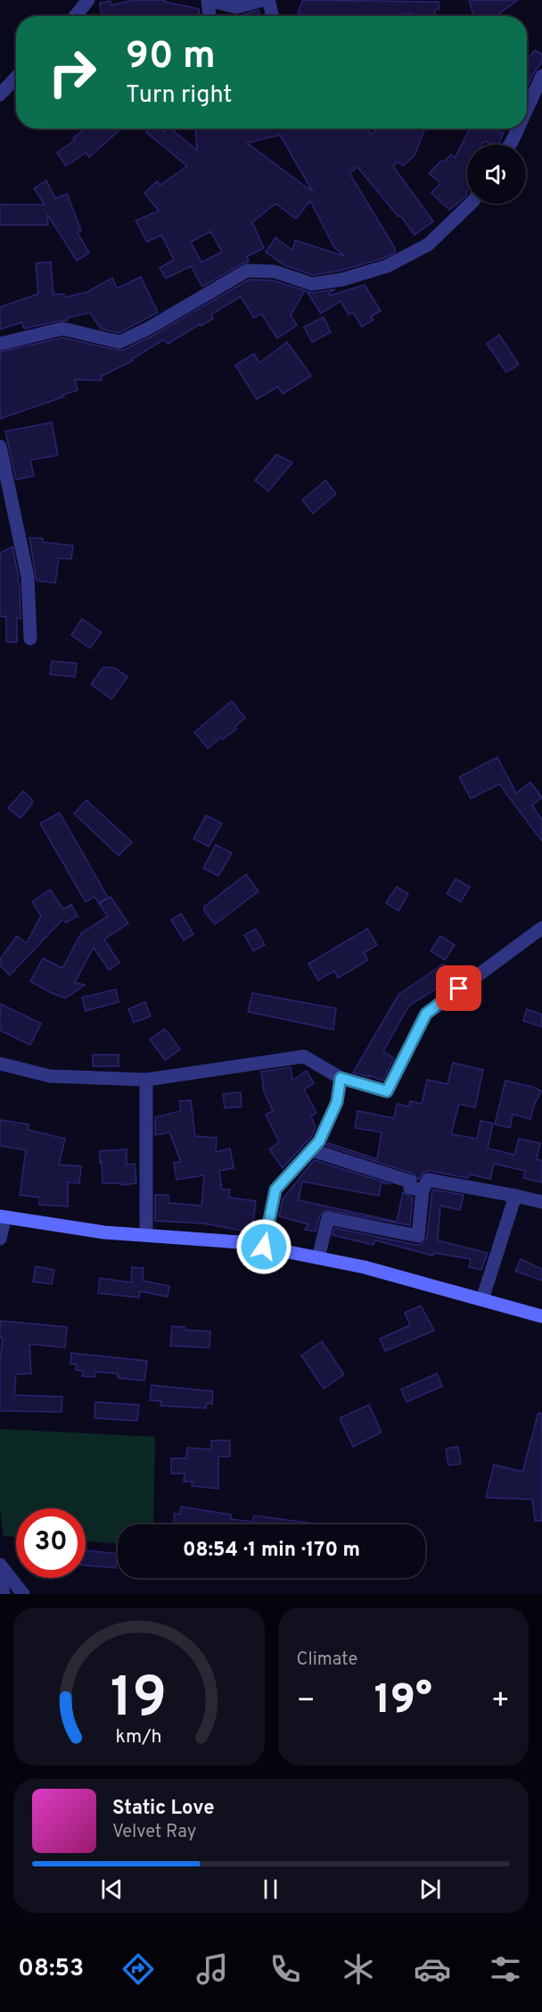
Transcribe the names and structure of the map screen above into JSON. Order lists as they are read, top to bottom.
{
  "page": {
    "turn": ["90 m", "Turn right"],
    "limit": "30",
    "trip": "08:54 · 1 min · 170 m",
    "tile": "Climate",
    "heat": ["−", "19°", "+"],
    "song": ["Static Love", "Velvet Ray"],
    "tabs": "08:53",
    "gauge": ["19", "km/h"]
  }
}
